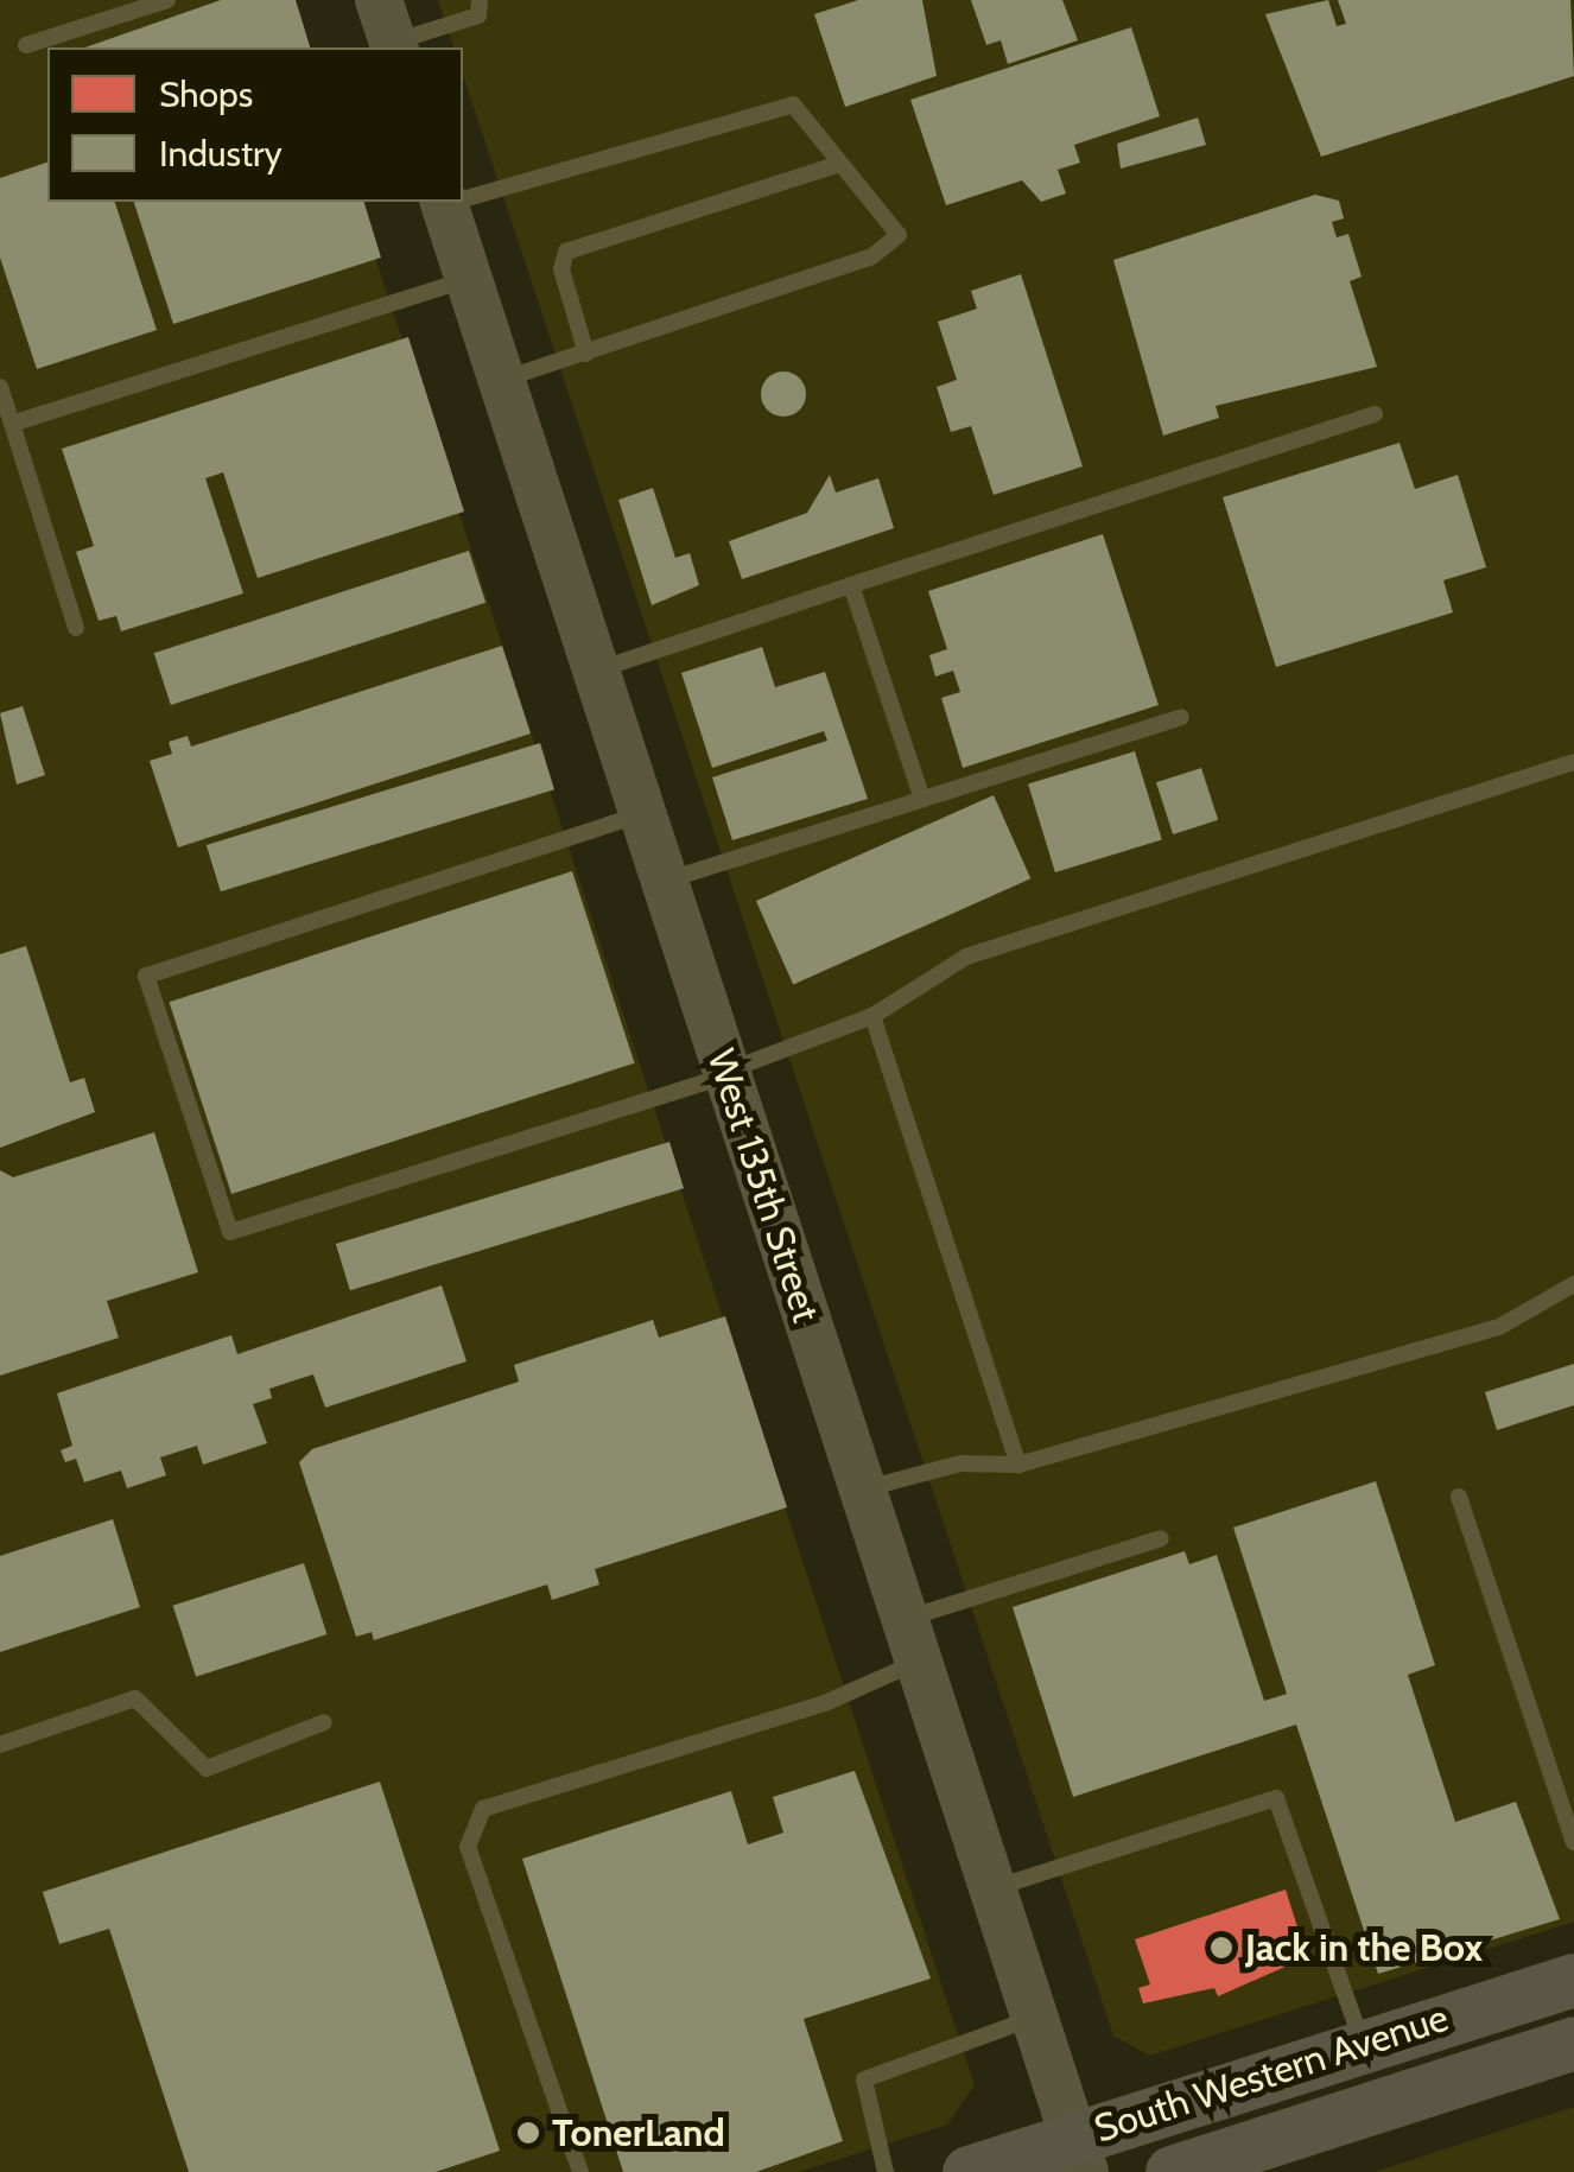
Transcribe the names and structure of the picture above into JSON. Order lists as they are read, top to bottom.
{
  "streets": {
    "main road": ["South Western Avenue"],
    "street": ["West 135th Street"]
  },
  "crossings": [
    ["West 135th Street", "South Western Avenue"]
  ],
  "places": ["Jack in the Box", "TonerLand"],
  "legend": ["Shops", "Industry"]
}
